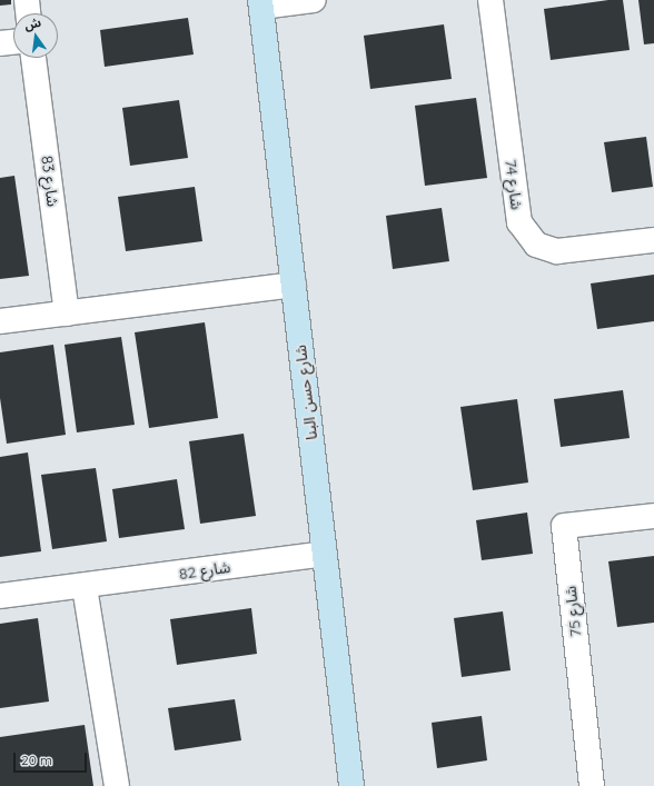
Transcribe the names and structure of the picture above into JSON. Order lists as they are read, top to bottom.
{
  "streets": {
    "street": [
      "شارع 83",
      "شارع 74",
      "شارع حسن البنا",
      "شارع 82",
      "شارع 75"
    ]
  },
  "crossings": [
    ["شارع حسن البنا", "شارع 82"]
  ],
  "scale_bar": "20 m",
  "north": "top"
}
